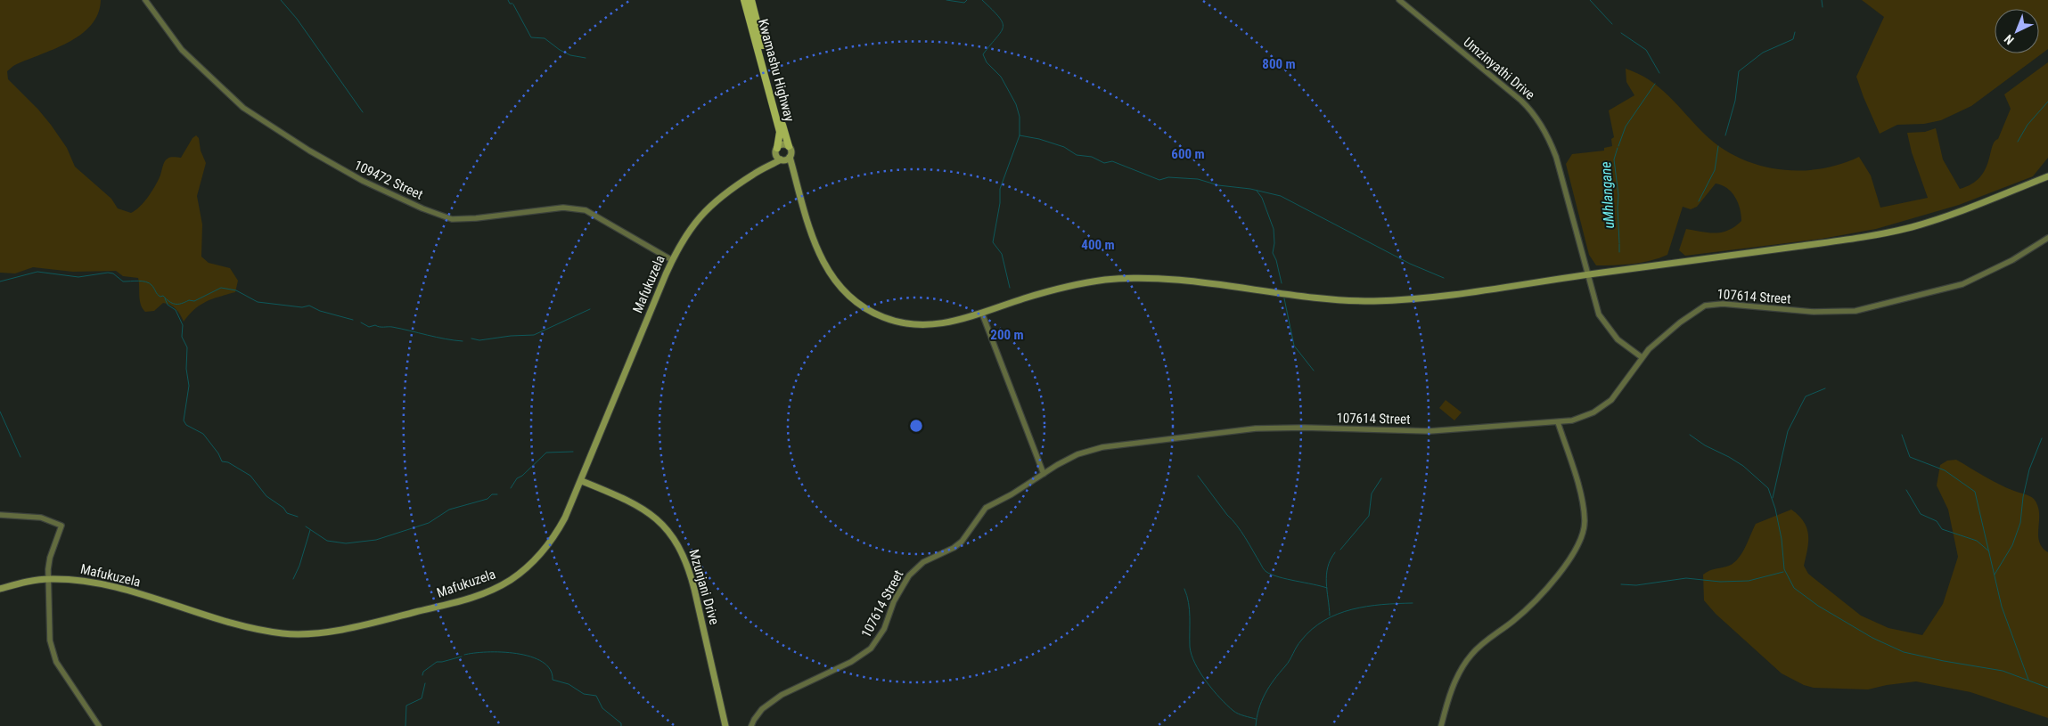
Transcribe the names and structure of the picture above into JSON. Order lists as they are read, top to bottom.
{
  "streets": {
    "main road": ["Kwamashu Highway", "Mafukuzela", "Mzunjani Drive"],
    "street": ["Umzinyathi Drive", "109472 Street", "107614 Street"]
  },
  "crossings": [
    ["Umzinyathi Drive", "107614 Street"],
    ["109472 Street", "Mafukuzela"],
    ["Mafukuzela", "Mzunjani Drive"]
  ],
  "water": ["uMhlangane"],
  "north": "bottom left",
  "rings": [
    "800 m",
    "600 m",
    "400 m",
    "200 m"
  ]
}
